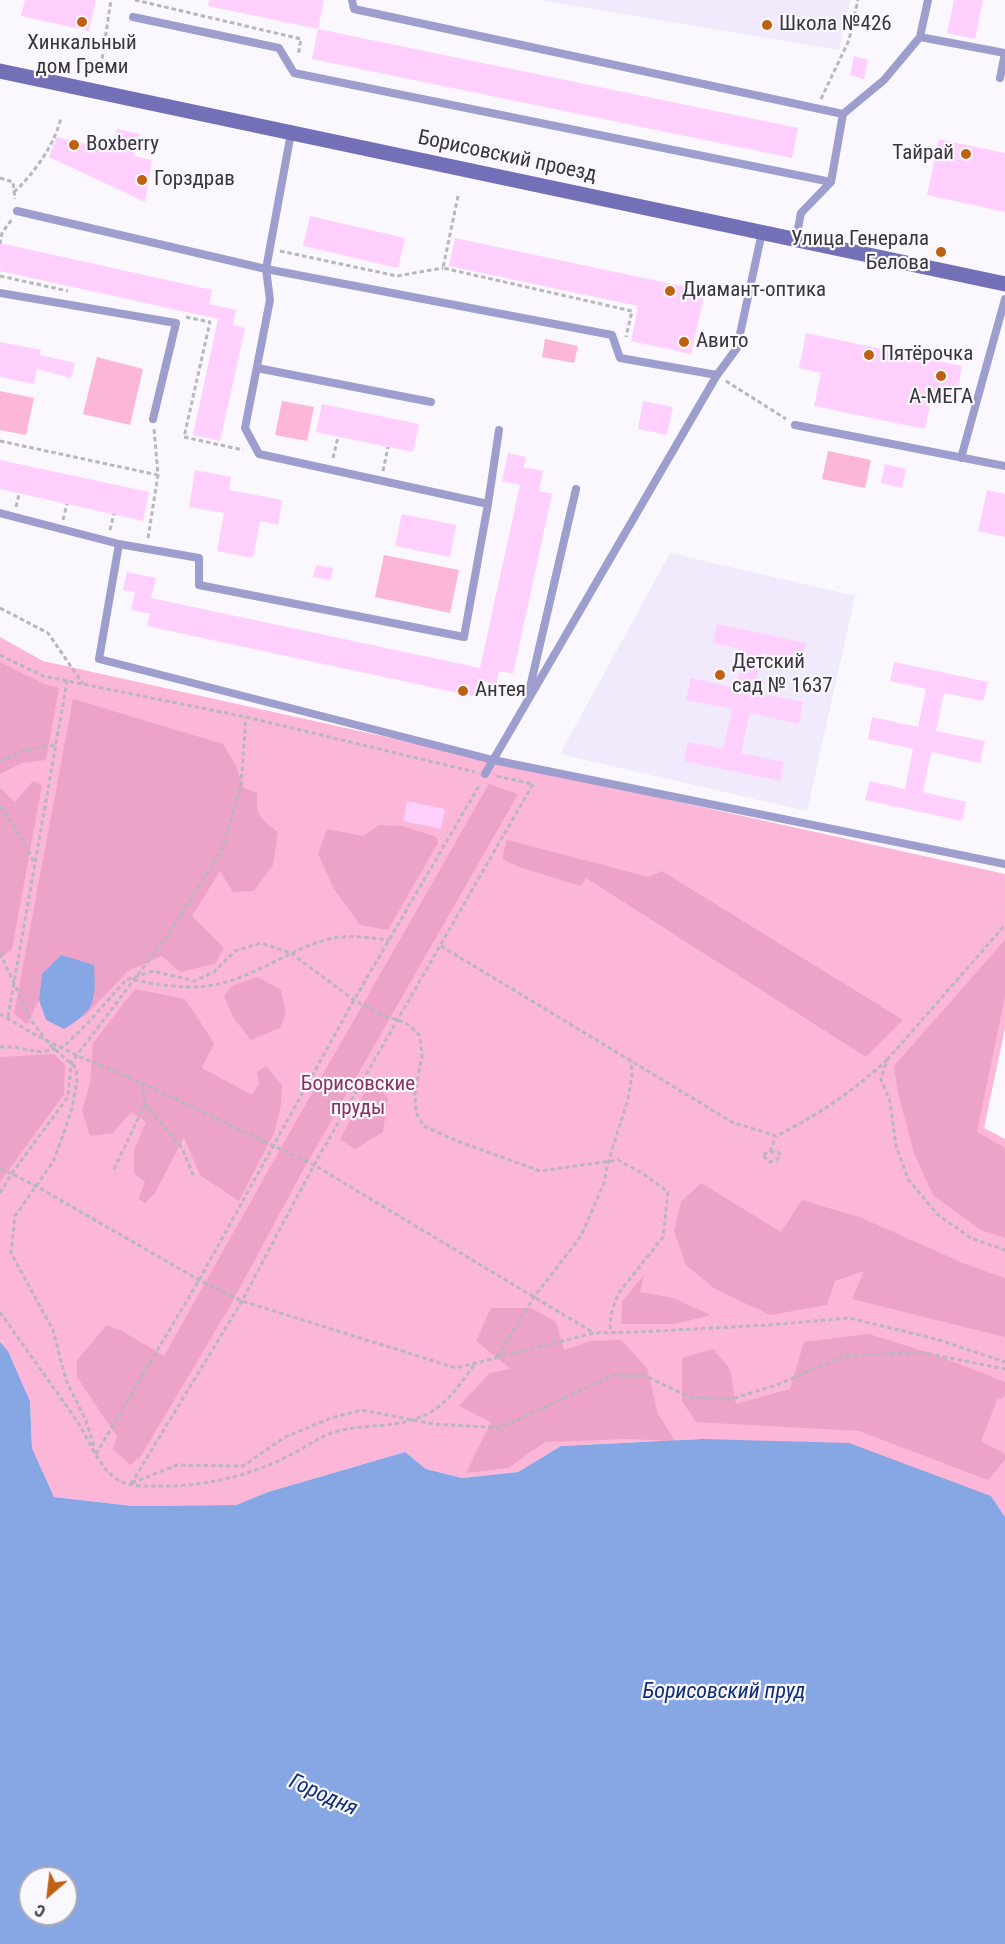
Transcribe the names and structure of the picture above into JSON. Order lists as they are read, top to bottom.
{
  "streets": {
    "street": ["Борисовский проезд"]
  },
  "water": ["Борисовский пруд", "Городня"],
  "parks": ["Борисовские пруды"],
  "places": [
    "Хинкальный дом Греми",
    "Школа №426",
    "Boxberry",
    "Тайрай",
    "Горздрав",
    "Улица Генерала Белова",
    "Диамант-оптика",
    "Авито",
    "Пятёрочка",
    "А-МЕГА",
    "Детский сад № 1637",
    "Антея"
  ],
  "north": "bottom left"
}
